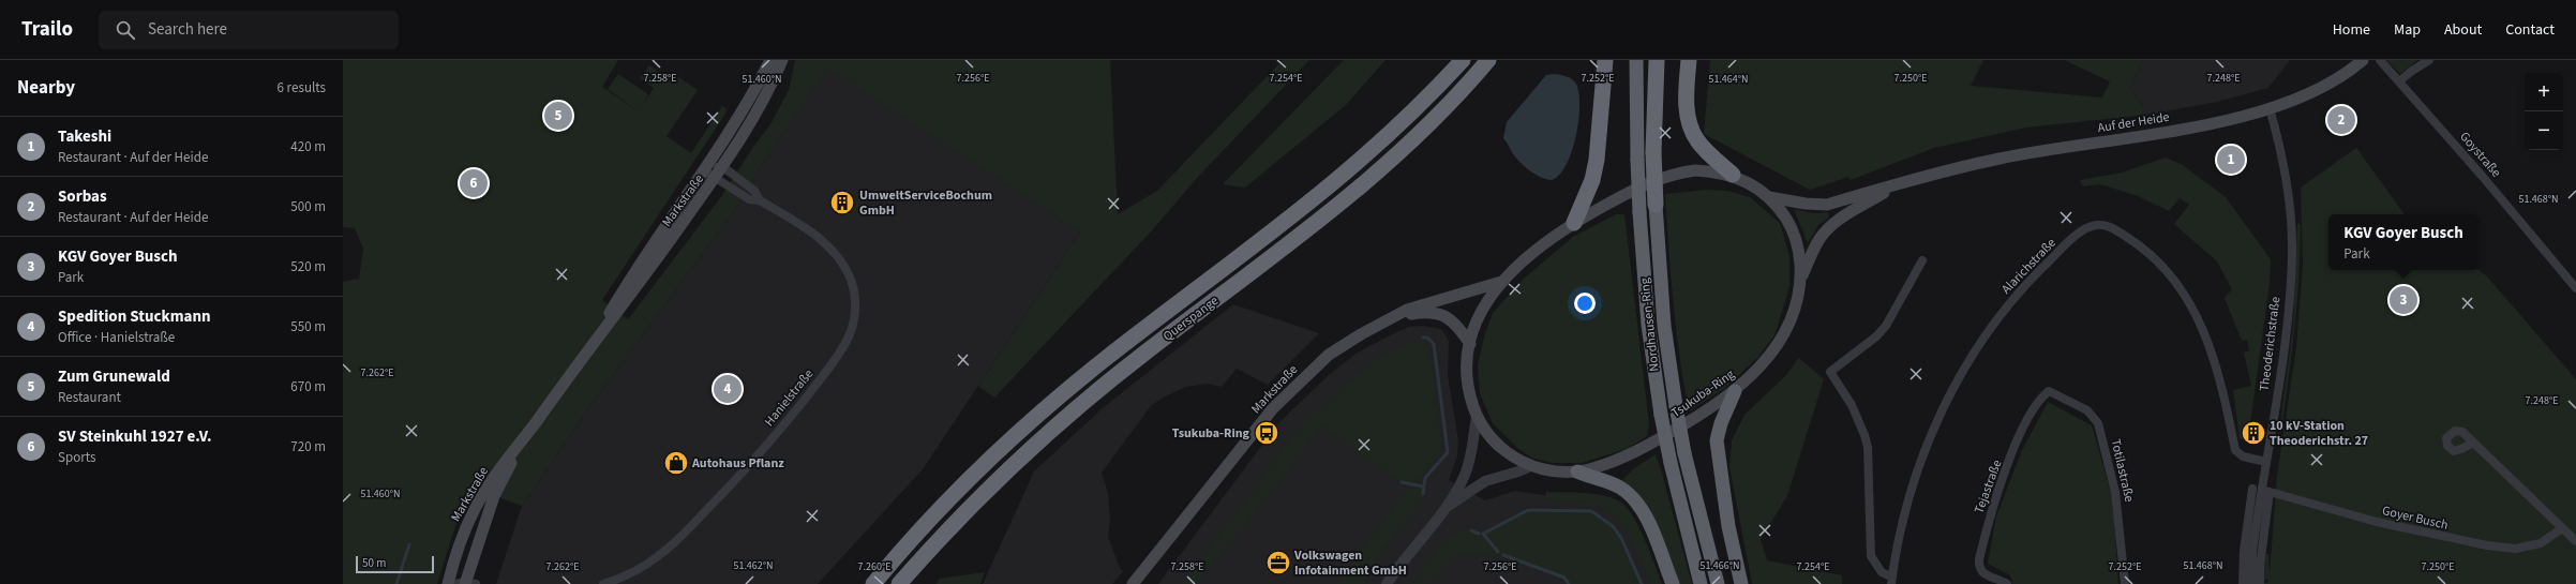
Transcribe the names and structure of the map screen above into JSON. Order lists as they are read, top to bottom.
{
  "streets": {
    "highway": ["Querspange", "Nordhausen-Ring"],
    "main road": ["Auf der Heide", "Markstraße", "Tsukuba-Ring"],
    "street": [
      "Goystraße",
      "Alarichstraße",
      "Theoderichstraße",
      "Hanielstraße",
      "Totilastraße",
      "Tejastraße",
      "Goyer Busch"
    ]
  },
  "crossings": [
    ["Auf der Heide", "Theoderichstraße"],
    ["Auf der Heide", "Tsukuba-Ring"],
    ["Markstraße", "Tsukuba-Ring"],
    ["Markstraße", "Hanielstraße"],
    ["Alarichstraße", "Theoderichstraße"],
    ["Theoderichstraße", "Goyer Busch"],
    ["Totilastraße", "Tejastraße"]
  ],
  "places": {
    "building": ["UmweltServiceBochum GmbH", "10 kV-Station Theoderichstr. 27"],
    "bus stop": ["Tsukuba-Ring"],
    "shop": ["Autohaus Pflanz"],
    "office": ["Volkswagen Infotainment GmbH"]
  },
  "scale_bar": "50 m",
  "page": {
    "header": "Trailo",
    "search": "Search here",
    "nav": [
      "Home",
      "Map",
      "About",
      "Contact"
    ],
    "heading": ["Nearby", "6 results"],
    "map_buttons": ["+", "−"],
    "pins": [
      "5",
      "2",
      "1",
      "6",
      "3",
      "4"
    ],
    "list": [
      {
        "mark": "1",
        "name": "Takeshi",
        "note": "Restaurant · Auf der Heide",
        "value": "420 m"
      },
      {
        "mark": "2",
        "name": "Sorbas",
        "note": "Restaurant · Auf der Heide",
        "value": "500 m"
      },
      {
        "mark": "3",
        "name": "KGV Goyer Busch",
        "note": "Park",
        "value": "520 m"
      },
      {
        "mark": "4",
        "name": "Spedition Stuckmann",
        "note": "Office · Hanielstraße",
        "value": "550 m"
      },
      {
        "mark": "5",
        "name": "Zum Grunewald",
        "note": "Restaurant",
        "value": "670 m"
      },
      {
        "mark": "6",
        "name": "SV Steinkuhl 1927 e.V.",
        "note": "Sports",
        "value": "720 m"
      }
    ],
    "popup": ["KGV Goyer Busch", "Park"],
    "scale": "50 m"
  },
  "coordinates": [
    "7.258°E",
    "7.248°E",
    "7.256°E",
    "7.254°E",
    "7.252°E",
    "7.250°E",
    "51.464°N",
    "51.460°N",
    "51.468°N",
    "7.262°E",
    "51.462°N",
    "51.466°N",
    "7.260°E"
  ]
}
